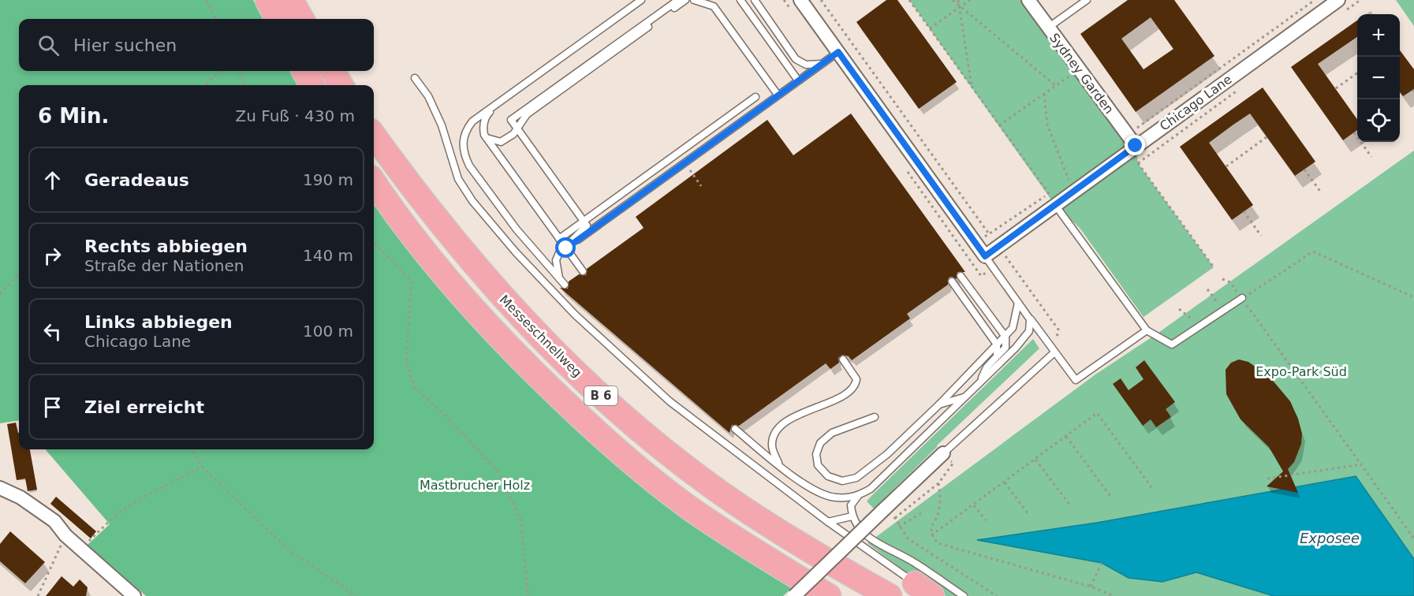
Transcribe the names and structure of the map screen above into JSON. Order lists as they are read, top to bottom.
{
  "streets": {
    "highway": ["Messeschnellweg", "B 6"],
    "street": ["Sydney Garden", "Chicago Lane"]
  },
  "crossings": [
    ["Sydney Garden", "Chicago Lane"]
  ],
  "water": ["Exposee"],
  "parks": ["Expo-Park Süd", "Mastbrucher Holz"],
  "page": {
    "map_buttons": ["+", "−"],
    "search": "Hier suchen",
    "heading": ["6 Min.", "Zu Fuß · 430 m"],
    "list": [
      ["Geradeaus", "190 m"],
      ["Rechts abbiegen", "Straße der Nationen", "140 m"],
      ["Links abbiegen", "Chicago Lane", "100 m"],
      "Ziel erreicht"
    ]
  }
}
